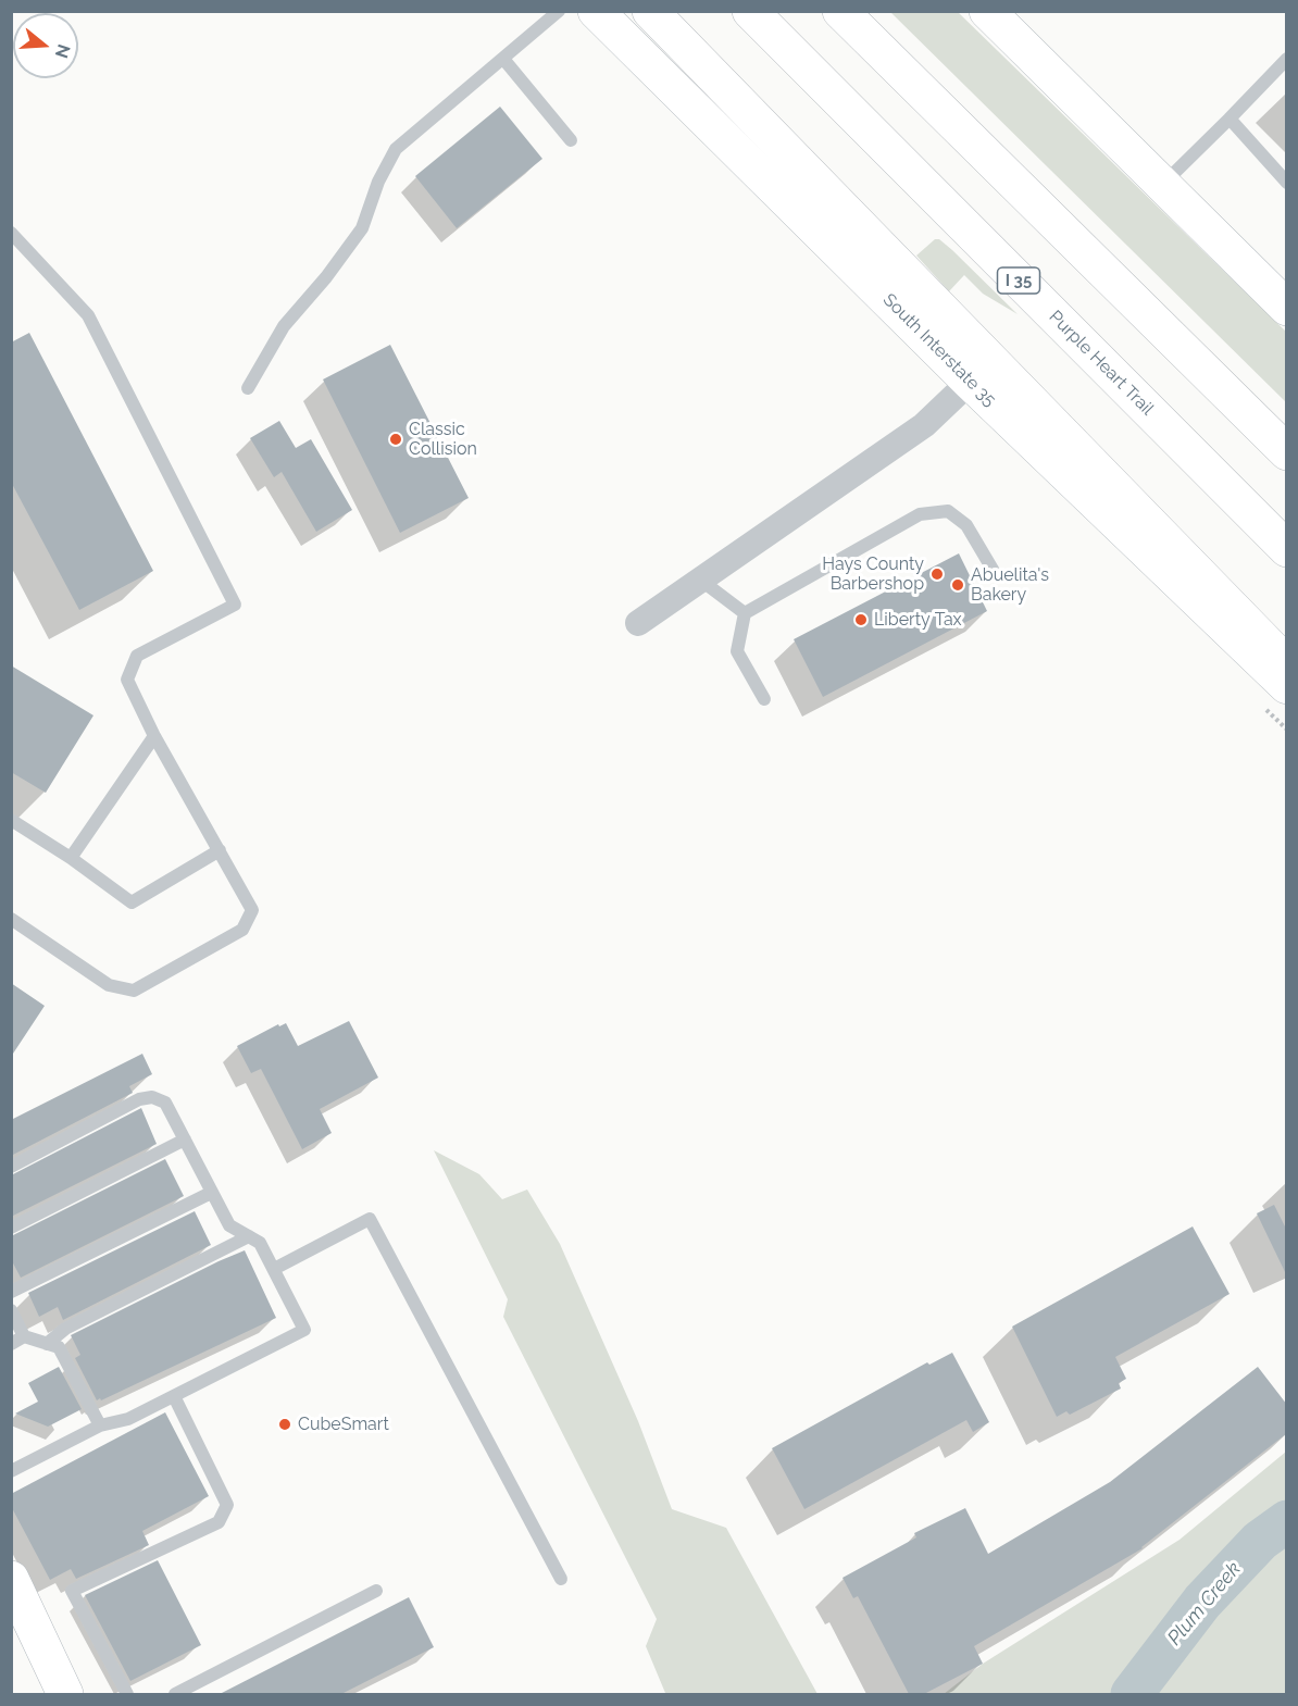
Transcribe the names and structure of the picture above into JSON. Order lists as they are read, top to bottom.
{
  "streets": {
    "main road": ["I 35", "South Interstate 35", "Purple Heart Trail"]
  },
  "water": ["Plum Creek"],
  "places": [
    "Classic Collision",
    "Hays County Barbershop",
    "Abuelita's Bakery",
    "Liberty Tax",
    "CubeSmart"
  ],
  "north": "right"
}
